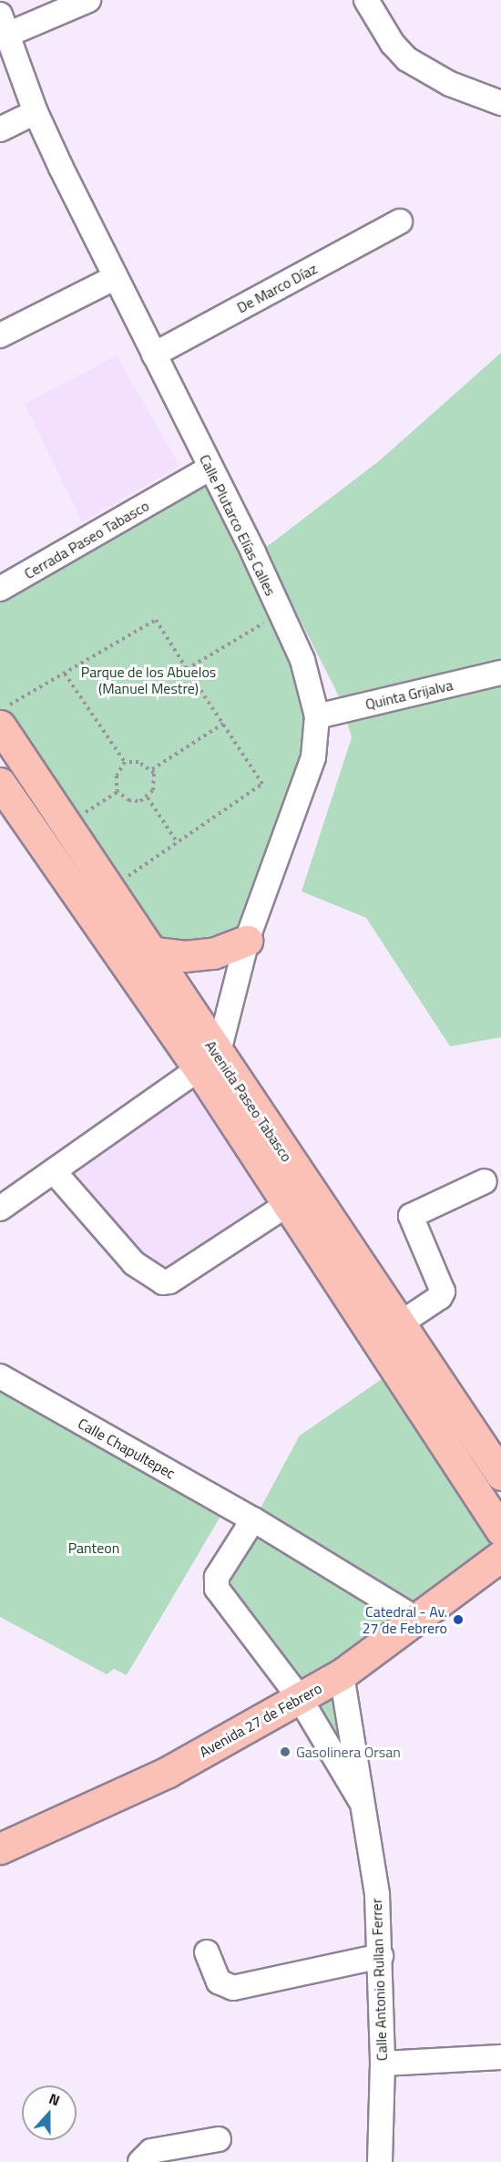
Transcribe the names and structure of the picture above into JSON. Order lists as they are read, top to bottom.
{
  "streets": {
    "main road": ["Avenida Paseo Tabasco", "Avenida 27 de Febrero"],
    "street": [
      "De Marco Díaz",
      "Calle Plutarco Elías Calles",
      "Cerrada Paseo Tabasco",
      "Quinta Grijalva",
      "Calle Chapultepec",
      "Calle Antonio Rullan Ferrer"
    ]
  },
  "crossings": [
    ["De Marco Díaz", "Calle Plutarco Elías Calles"],
    ["Calle Plutarco Elías Calles", "Cerrada Paseo Tabasco"],
    ["Calle Plutarco Elías Calles", "Quinta Grijalva"],
    ["Calle Plutarco Elías Calles", "Avenida Paseo Tabasco"],
    ["Calle Chapultepec", "Avenida 27 de Febrero"],
    ["Avenida 27 de Febrero", "Calle Antonio Rullan Ferrer"]
  ],
  "parks": ["Parque de los Abuelos (Manuel Mestre)", "Panteon"],
  "places": ["Catedral - Av. 27 de Febrero", "Gasolinera Orsan"],
  "north": "top"
}
